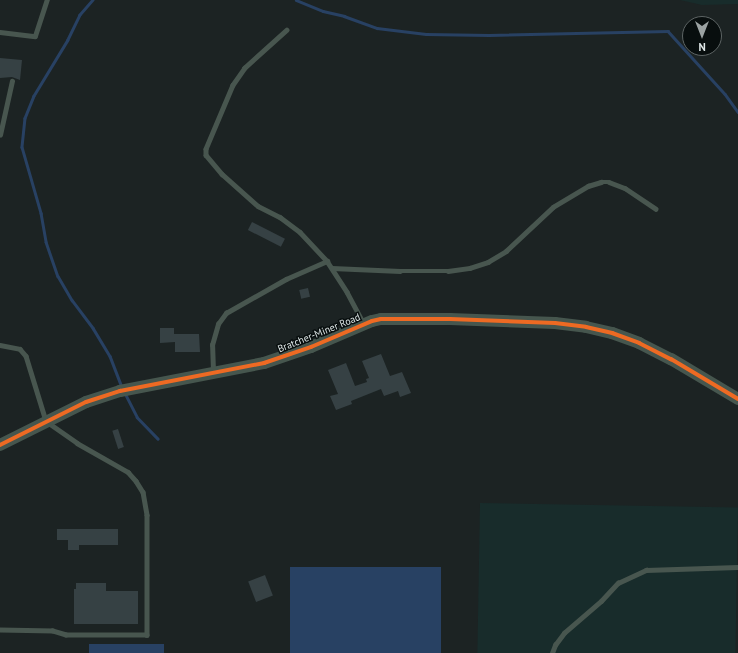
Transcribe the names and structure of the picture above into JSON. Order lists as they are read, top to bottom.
{
  "streets": {
    "street": ["Bratcher-Miner Road"]
  },
  "north": "bottom"
}
